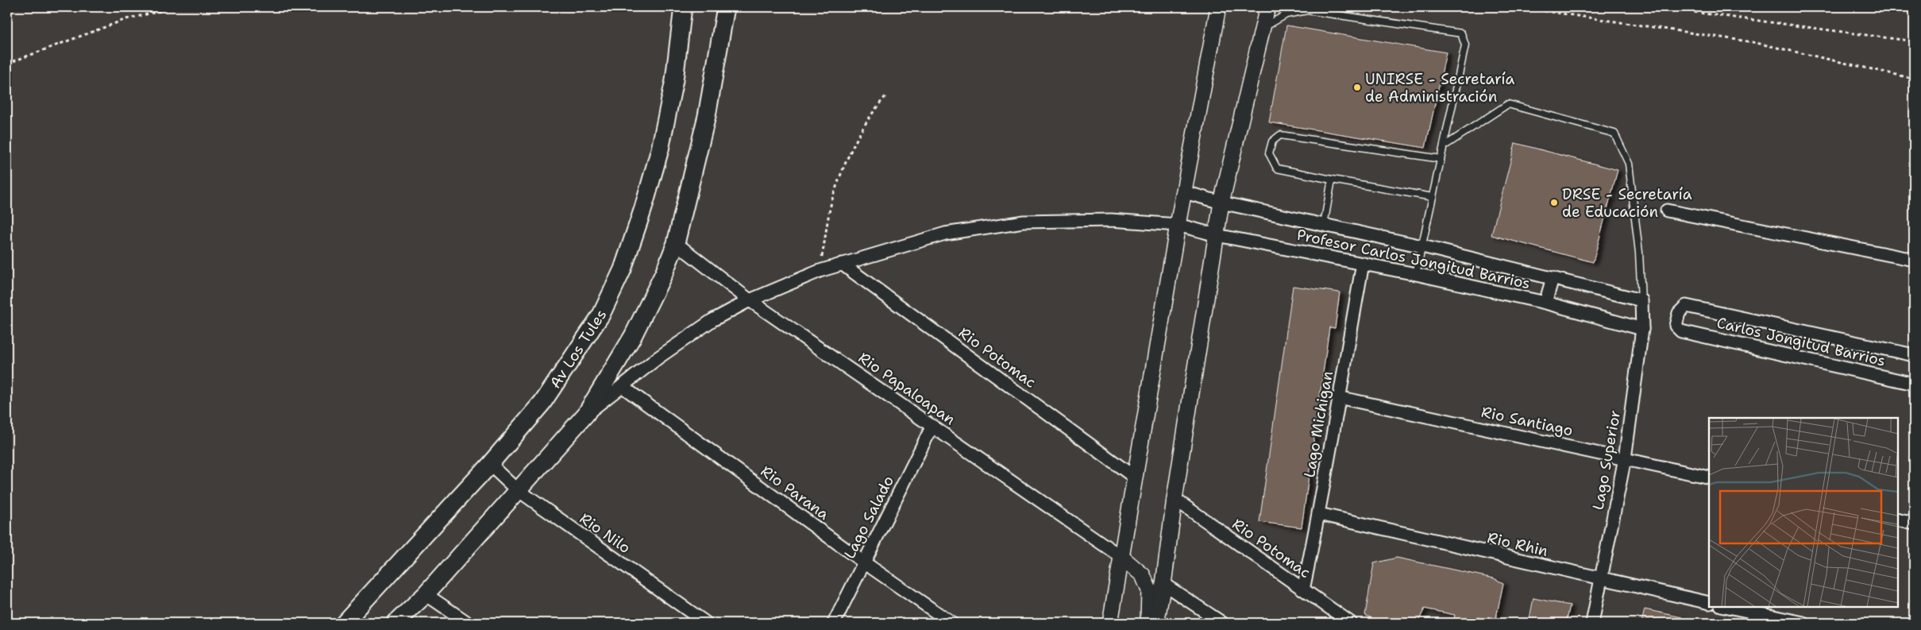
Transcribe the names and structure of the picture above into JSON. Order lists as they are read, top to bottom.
{
  "streets": {
    "main road": ["Av Los Tules"],
    "street": [
      "Profesor Carlos Jongitud Barrios",
      "Carlos Jongitud Barrios",
      "Rio Potomac",
      "Rio Papaloapan",
      "Rio Santiago",
      "Lago Michigan",
      "Lago Superior",
      "Rio Parana",
      "Lago Salado",
      "Rio Nilo",
      "Rio Rhin"
    ]
  },
  "crossings": [
    ["Profesor Carlos Jongitud Barrios", "Rio Potomac"],
    ["Profesor Carlos Jongitud Barrios", "Rio Papaloapan"],
    ["Profesor Carlos Jongitud Barrios", "Lago Michigan"],
    ["Profesor Carlos Jongitud Barrios", "Lago Superior"],
    ["Profesor Carlos Jongitud Barrios", "Rio Parana"],
    ["Av Los Tules", "Rio Nilo"],
    ["Rio Potomac", "Lago Michigan"],
    ["Rio Papaloapan", "Lago Salado"],
    ["Rio Santiago", "Lago Michigan"],
    ["Rio Santiago", "Lago Superior"],
    ["Lago Michigan", "Rio Rhin"],
    ["Lago Superior", "Rio Rhin"],
    ["Rio Parana", "Lago Salado"]
  ],
  "places": ["UNIRSE - Secretaría de Administración", "DRSE - Secretaría de Educación"]
}
